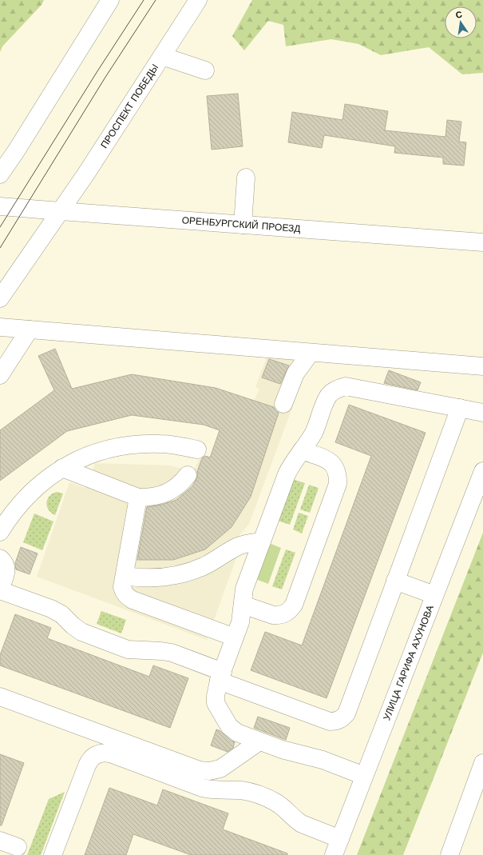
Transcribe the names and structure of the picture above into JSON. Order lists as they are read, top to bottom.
{
  "streets": {
    "main road": ["ПРОСПЕКТ ПОБЕДЫ", "ОРЕНБУРГСКИЙ ПРОЕЗД", "УЛИЦА ГАРИФА АХУНОВА"]
  },
  "crossings": [
    ["ПРОСПЕКТ ПОБЕДЫ", "ОРЕНБУРГСКИЙ ПРОЕЗД"]
  ],
  "north": "top"
}
